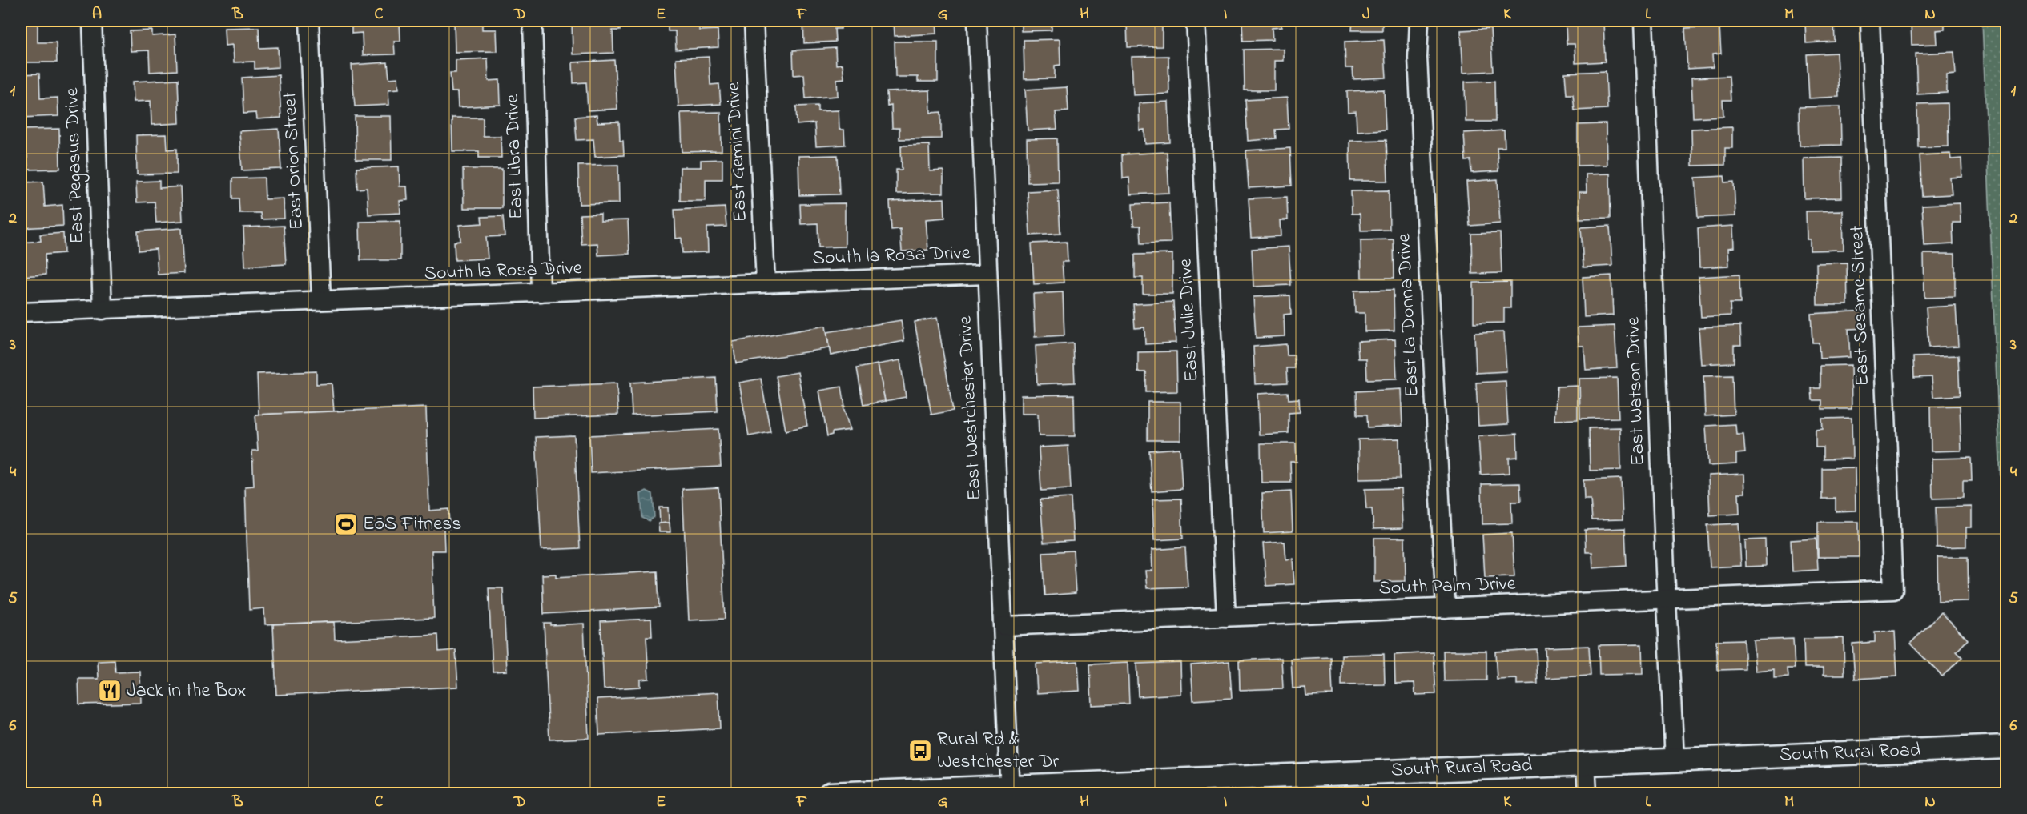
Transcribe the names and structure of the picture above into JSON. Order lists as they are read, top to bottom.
{
  "streets": {
    "main road": ["South Rural Road"],
    "street": [
      "East Gemini Drive",
      "East Libra Drive",
      "East Orion Street",
      "East Pegasus Drive",
      "South la Rosa Drive",
      "East Sesame Street",
      "East La Donna Drive",
      "East Julie Drive",
      "East Watson Drive",
      "East Westchester Drive",
      "South Palm Drive"
    ]
  },
  "crossings": [
    ["East Gemini Drive", "South la Rosa Drive"],
    ["East Libra Drive", "South la Rosa Drive"],
    ["East Orion Street", "South la Rosa Drive"],
    ["East Pegasus Drive", "South la Rosa Drive"],
    ["South la Rosa Drive", "East Westchester Drive"],
    ["East Sesame Street", "South Palm Drive"],
    ["East La Donna Drive", "South Palm Drive"],
    ["East Julie Drive", "South Palm Drive"],
    ["East Watson Drive", "South Palm Drive"],
    ["East Watson Drive", "South Rural Road"],
    ["East Westchester Drive", "South Palm Drive"],
    ["East Westchester Drive", "South Rural Road"]
  ],
  "places": {
    "sports": ["EōS Fitness"],
    "restaurant": ["Jack in the Box"],
    "bus stop": ["Rural Rd & Westchester Dr"]
  },
  "grid": {
    "columns": [
      "A",
      "B",
      "C",
      "D",
      "E",
      "F",
      "G",
      "H",
      "I",
      "J",
      "K",
      "L",
      "M",
      "N"
    ],
    "rows": [
      "1",
      "2",
      "3",
      "4",
      "5",
      "6"
    ]
  }
}
